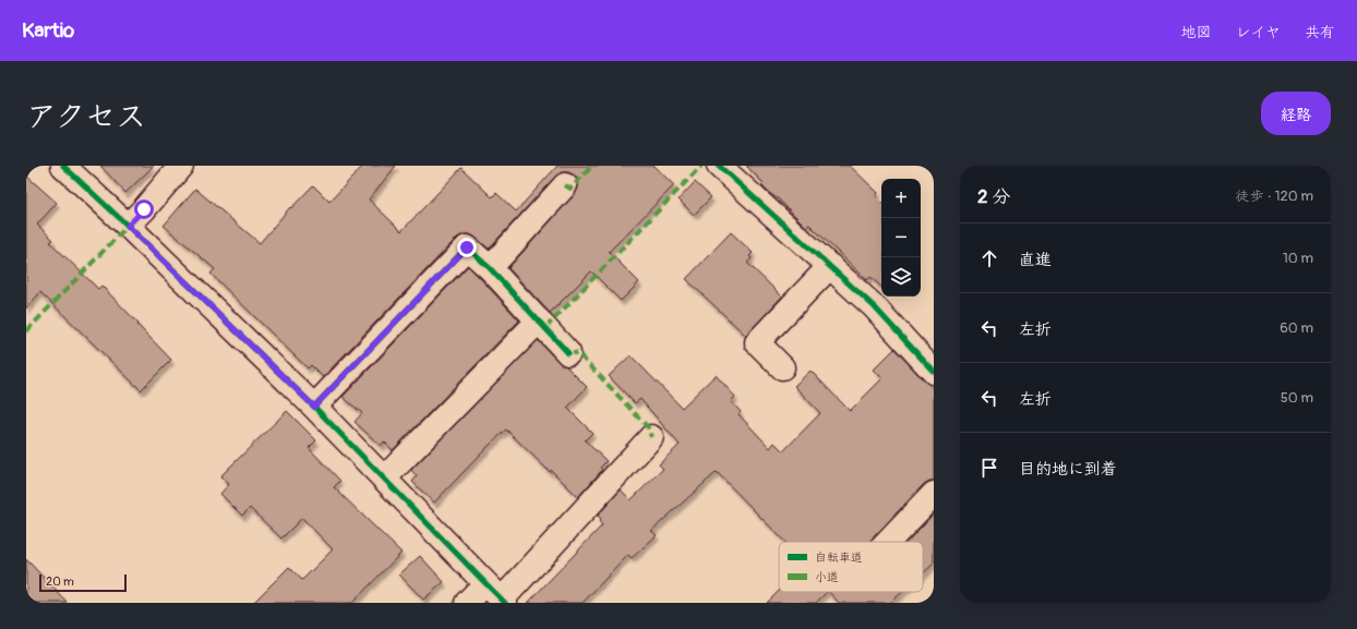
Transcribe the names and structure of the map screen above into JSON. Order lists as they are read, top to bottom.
{
  "legend": ["自転車道", "小道"],
  "scale_bar": "20 m",
  "page": {
    "header": "Kartio",
    "nav": ["地図", "レイヤ", "共有"],
    "title": "アクセス",
    "buttons": "経路",
    "heading": ["2 分", "徒歩 · 120 m"],
    "map_buttons": ["+", "−"],
    "list": [
      ["直進", "10 m"],
      ["左折", "60 m"],
      ["左折", "50 m"],
      "目的地に到着"
    ],
    "scale": "20 m"
  }
}
